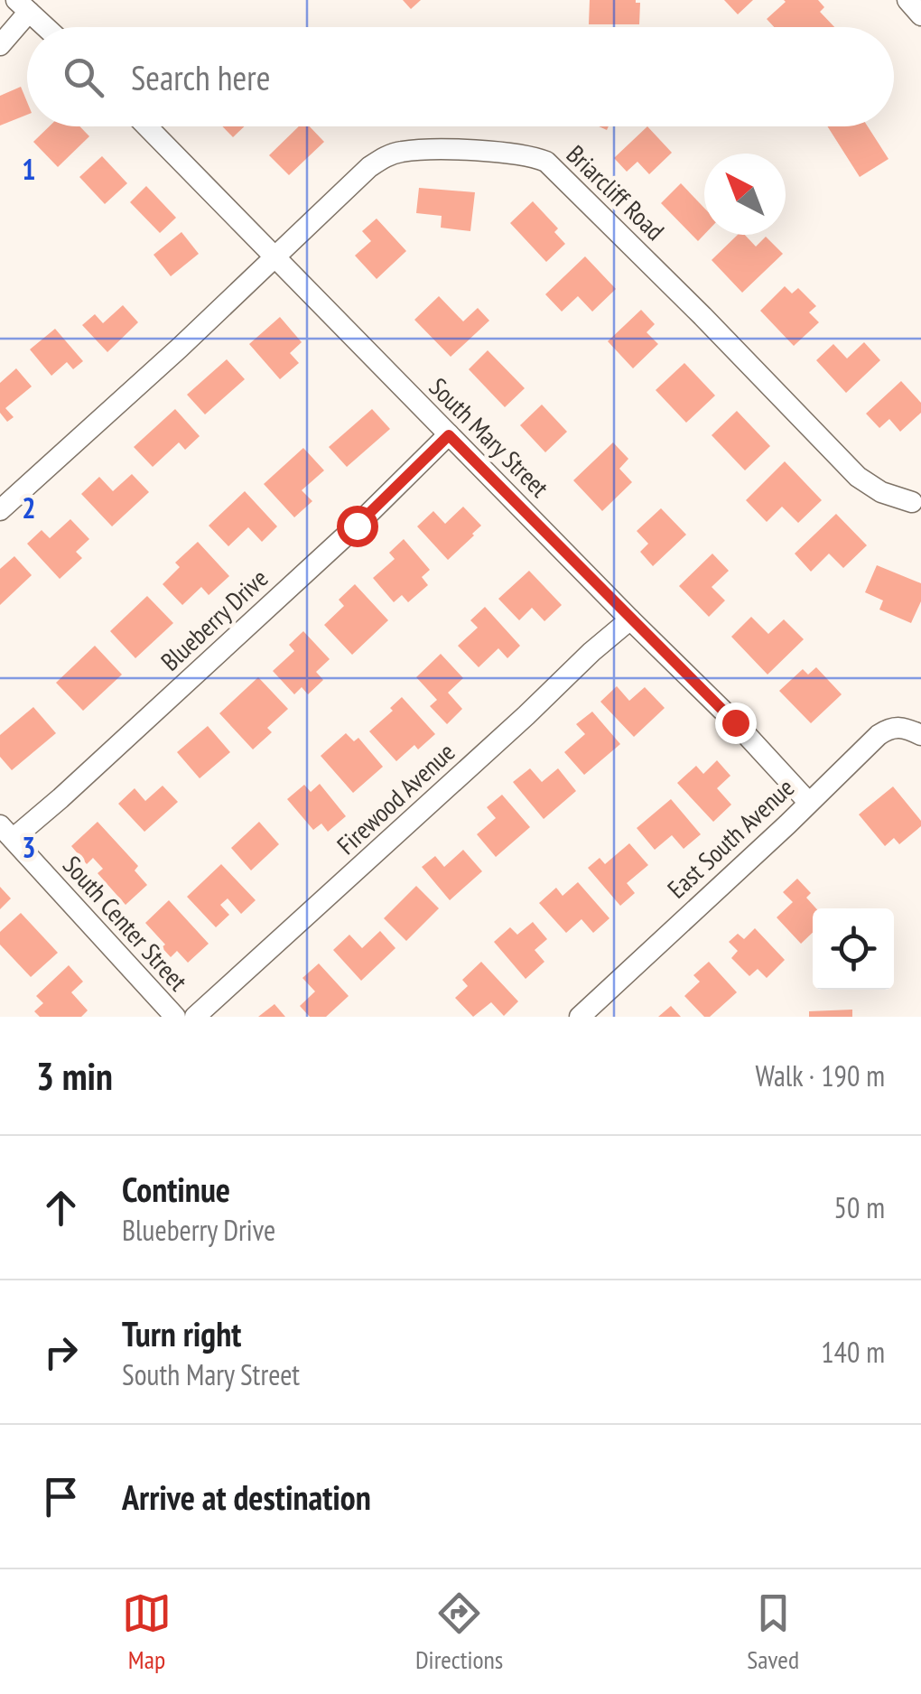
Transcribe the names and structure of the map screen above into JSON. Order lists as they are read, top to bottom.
{
  "streets": {
    "street": [
      "Briarcliff Road",
      "South Mary Street",
      "Blueberry Drive",
      "Firewood Avenue",
      "East South Avenue",
      "South Center Street"
    ]
  },
  "crossings": [
    ["Briarcliff Road", "South Mary Street"],
    ["South Mary Street", "Blueberry Drive"],
    ["South Mary Street", "Firewood Avenue"],
    ["South Mary Street", "East South Avenue"],
    ["Blueberry Drive", "South Center Street"]
  ],
  "north": "top left",
  "page": {
    "search": "Search here",
    "heading": ["3 min", "Walk · 190 m"],
    "list": [
      ["Continue", "Blueberry Drive", "50 m"],
      ["Turn right", "South Mary Street", "140 m"],
      "Arrive at destination"
    ],
    "nav": ["Map", "Directions", "Saved"]
  },
  "grid": {
    "rows": ["1", "2", "3"]
  }
}
